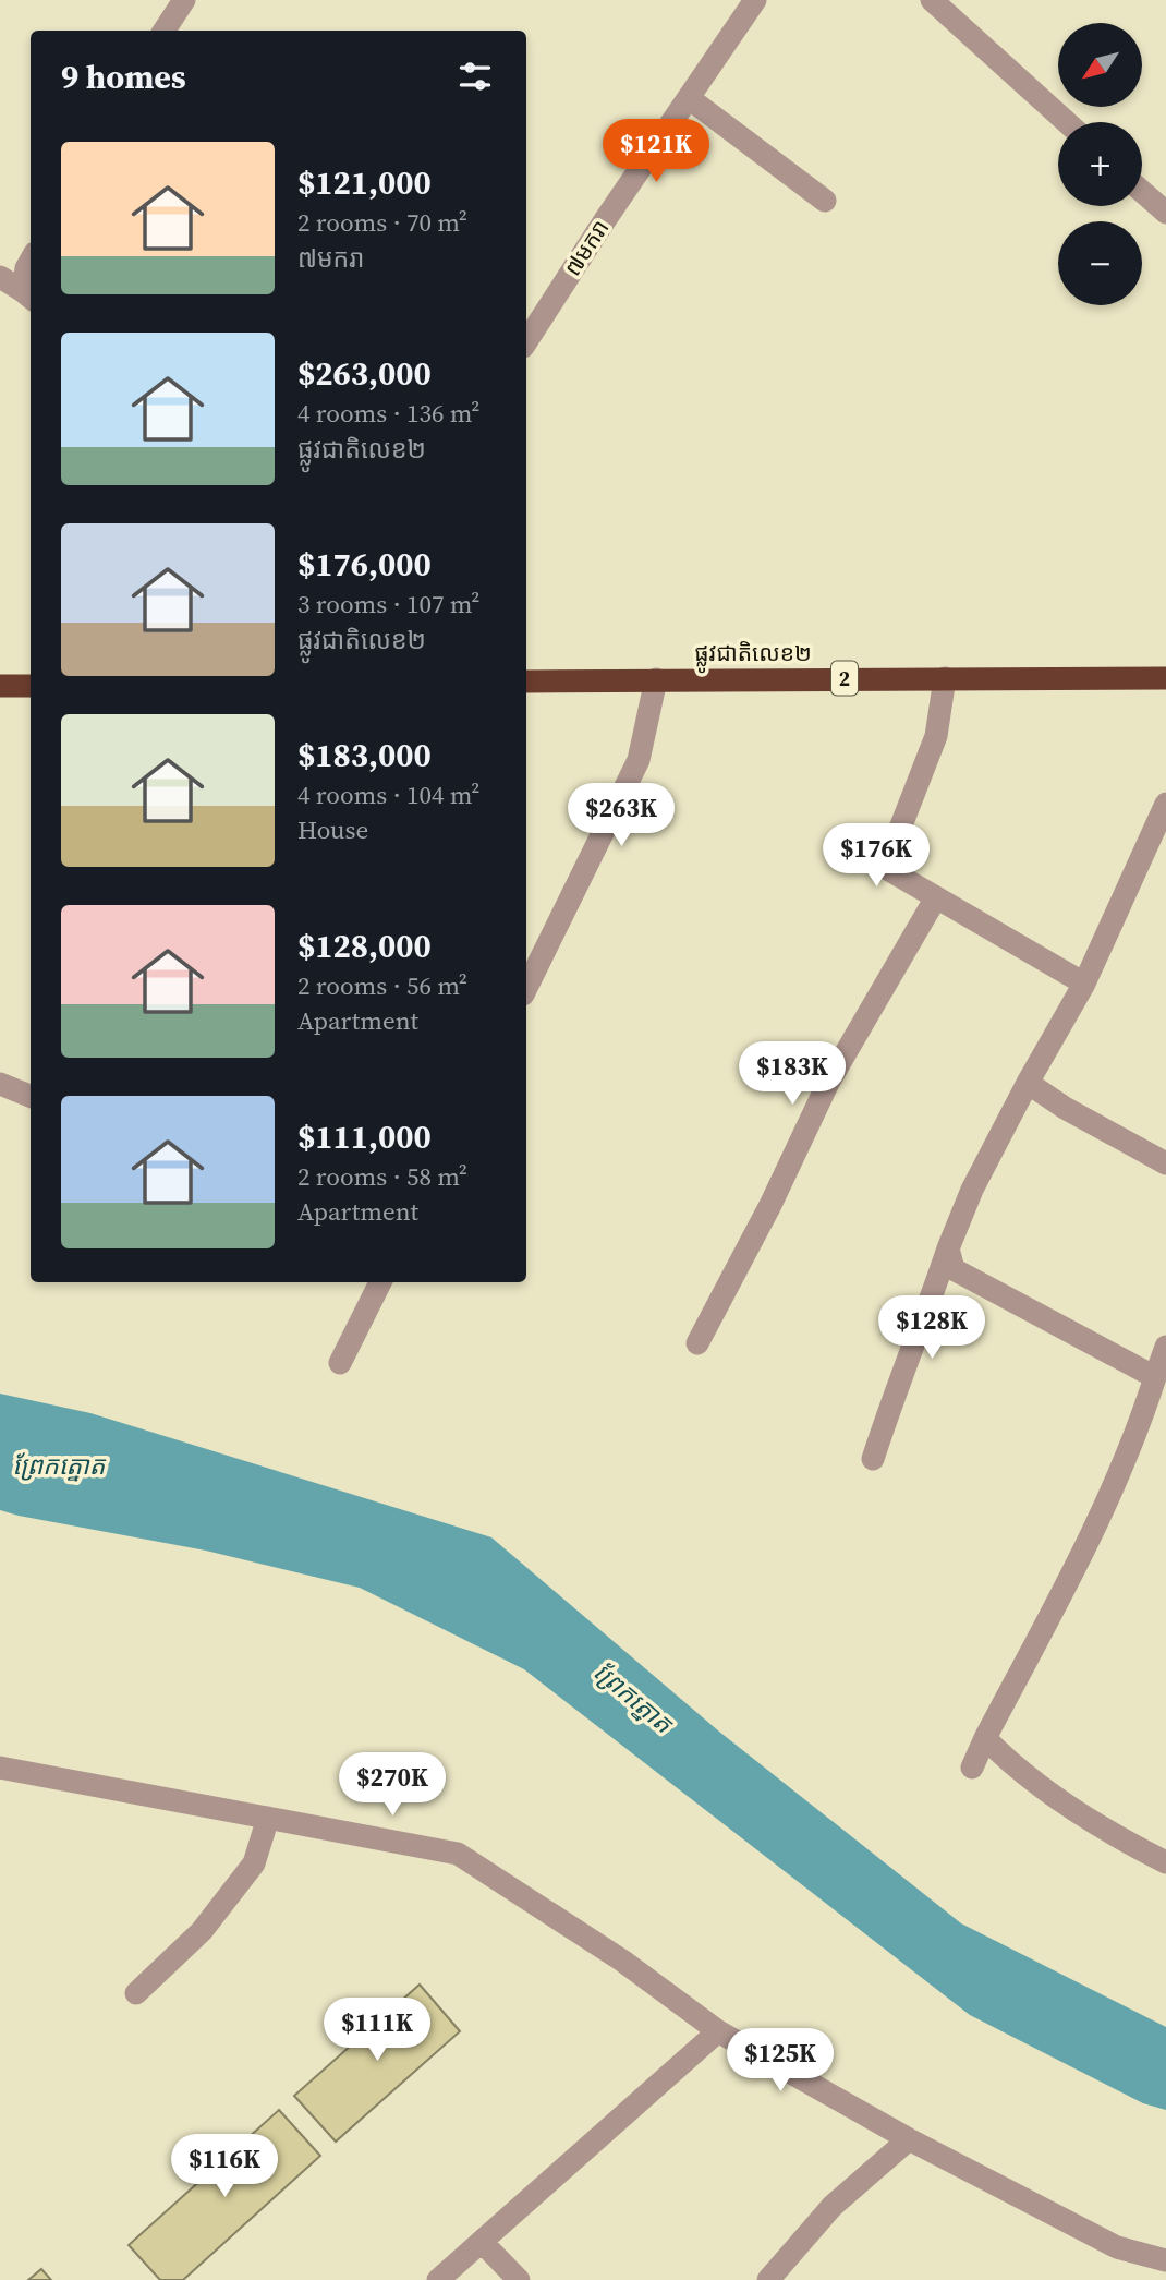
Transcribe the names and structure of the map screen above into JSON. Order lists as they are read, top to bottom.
{
  "streets": {
    "highway": ["ផ្លូវជាតិលេខ២", "2"],
    "street": ["៧មករា"]
  },
  "water": ["ព្រែកត្នោត"],
  "north": "bottom left",
  "page": {
    "map_buttons": ["+", "−"],
    "heading": "9 homes",
    "price": [
      "$121K",
      "$263K",
      "$176K",
      "$183K",
      "$128K",
      "$270K",
      "$111K",
      "$125K",
      "$116K"
    ],
    "list": [
      {
        "name": "$121,000",
        "note": "2 rooms · 70 m² · ៧មករា"
      },
      {
        "name": "$263,000",
        "note": "4 rooms · 136 m² · ផ្លូវជាតិលេខ២"
      },
      {
        "name": "$176,000",
        "note": "3 rooms · 107 m² · ផ្លូវជាតិលេខ២"
      },
      {
        "name": "$183,000",
        "note": "4 rooms · 104 m² · House"
      },
      {
        "name": "$128,000",
        "note": "2 rooms · 56 m² · Apartment"
      },
      {
        "name": "$111,000",
        "note": "2 rooms · 58 m² · Apartment"
      }
    ]
  }
}
